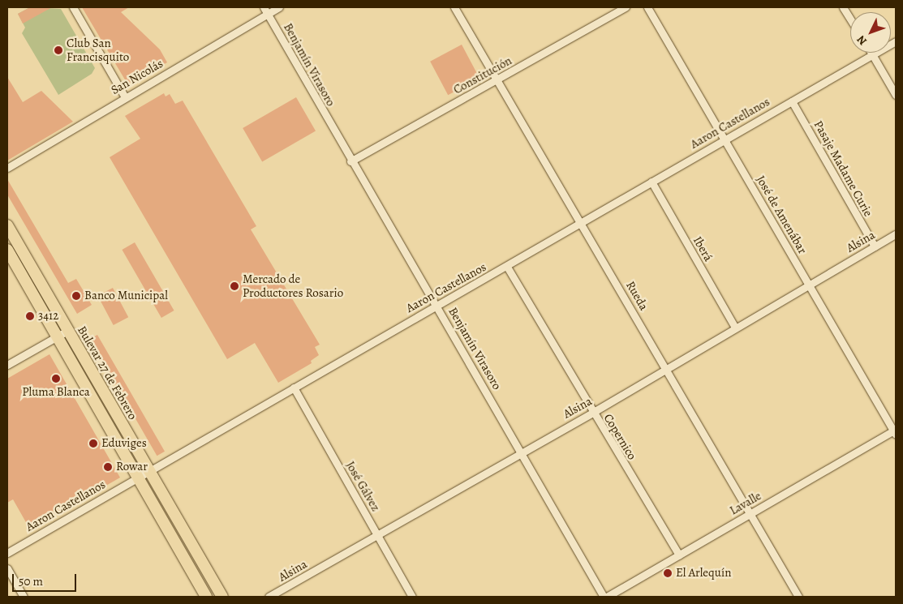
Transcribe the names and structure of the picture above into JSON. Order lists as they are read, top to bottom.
{
  "streets": {
    "main road": ["Bulevar 27 de Febrero"],
    "street": [
      "Benjamín Virasoro",
      "Constitución",
      "San Nicolás",
      "Aaron Castellanos",
      "Pasaje Madame Curie",
      "José de Amenábar",
      "Alsina",
      "Iberá",
      "Rueda",
      "Copernico",
      "José Gálvez",
      "Lavalle"
    ]
  },
  "crossings": [
    ["Benjamín Virasoro", "Constitución"],
    ["Benjamín Virasoro", "San Nicolás"],
    ["Benjamín Virasoro", "Aaron Castellanos"],
    ["Benjamín Virasoro", "Alsina"],
    ["Constitución", "Rueda"],
    ["Aaron Castellanos", "Pasaje Madame Curie"],
    ["Aaron Castellanos", "José de Amenábar"],
    ["Aaron Castellanos", "Iberá"],
    ["Aaron Castellanos", "Rueda"],
    ["Aaron Castellanos", "Bulevar 27 de Febrero"],
    ["Aaron Castellanos", "Copernico"],
    ["Aaron Castellanos", "José Gálvez"],
    ["Pasaje Madame Curie", "Alsina"],
    ["José de Amenábar", "Alsina"],
    ["José de Amenábar", "Lavalle"],
    ["Alsina", "Iberá"],
    ["Alsina", "Rueda"],
    ["Alsina", "Copernico"],
    ["Alsina", "José Gálvez"],
    ["Rueda", "Lavalle"],
    ["Copernico", "Lavalle"]
  ],
  "places": [
    "Club San Francisquito",
    "Mercado de Productores Rosario",
    "Banco Municipal",
    "3412",
    "Pluma Blanca",
    "Eduviges",
    "Rowar",
    "El Arlequín"
  ],
  "scale_bar": "50 m",
  "north": "bottom left"
}
